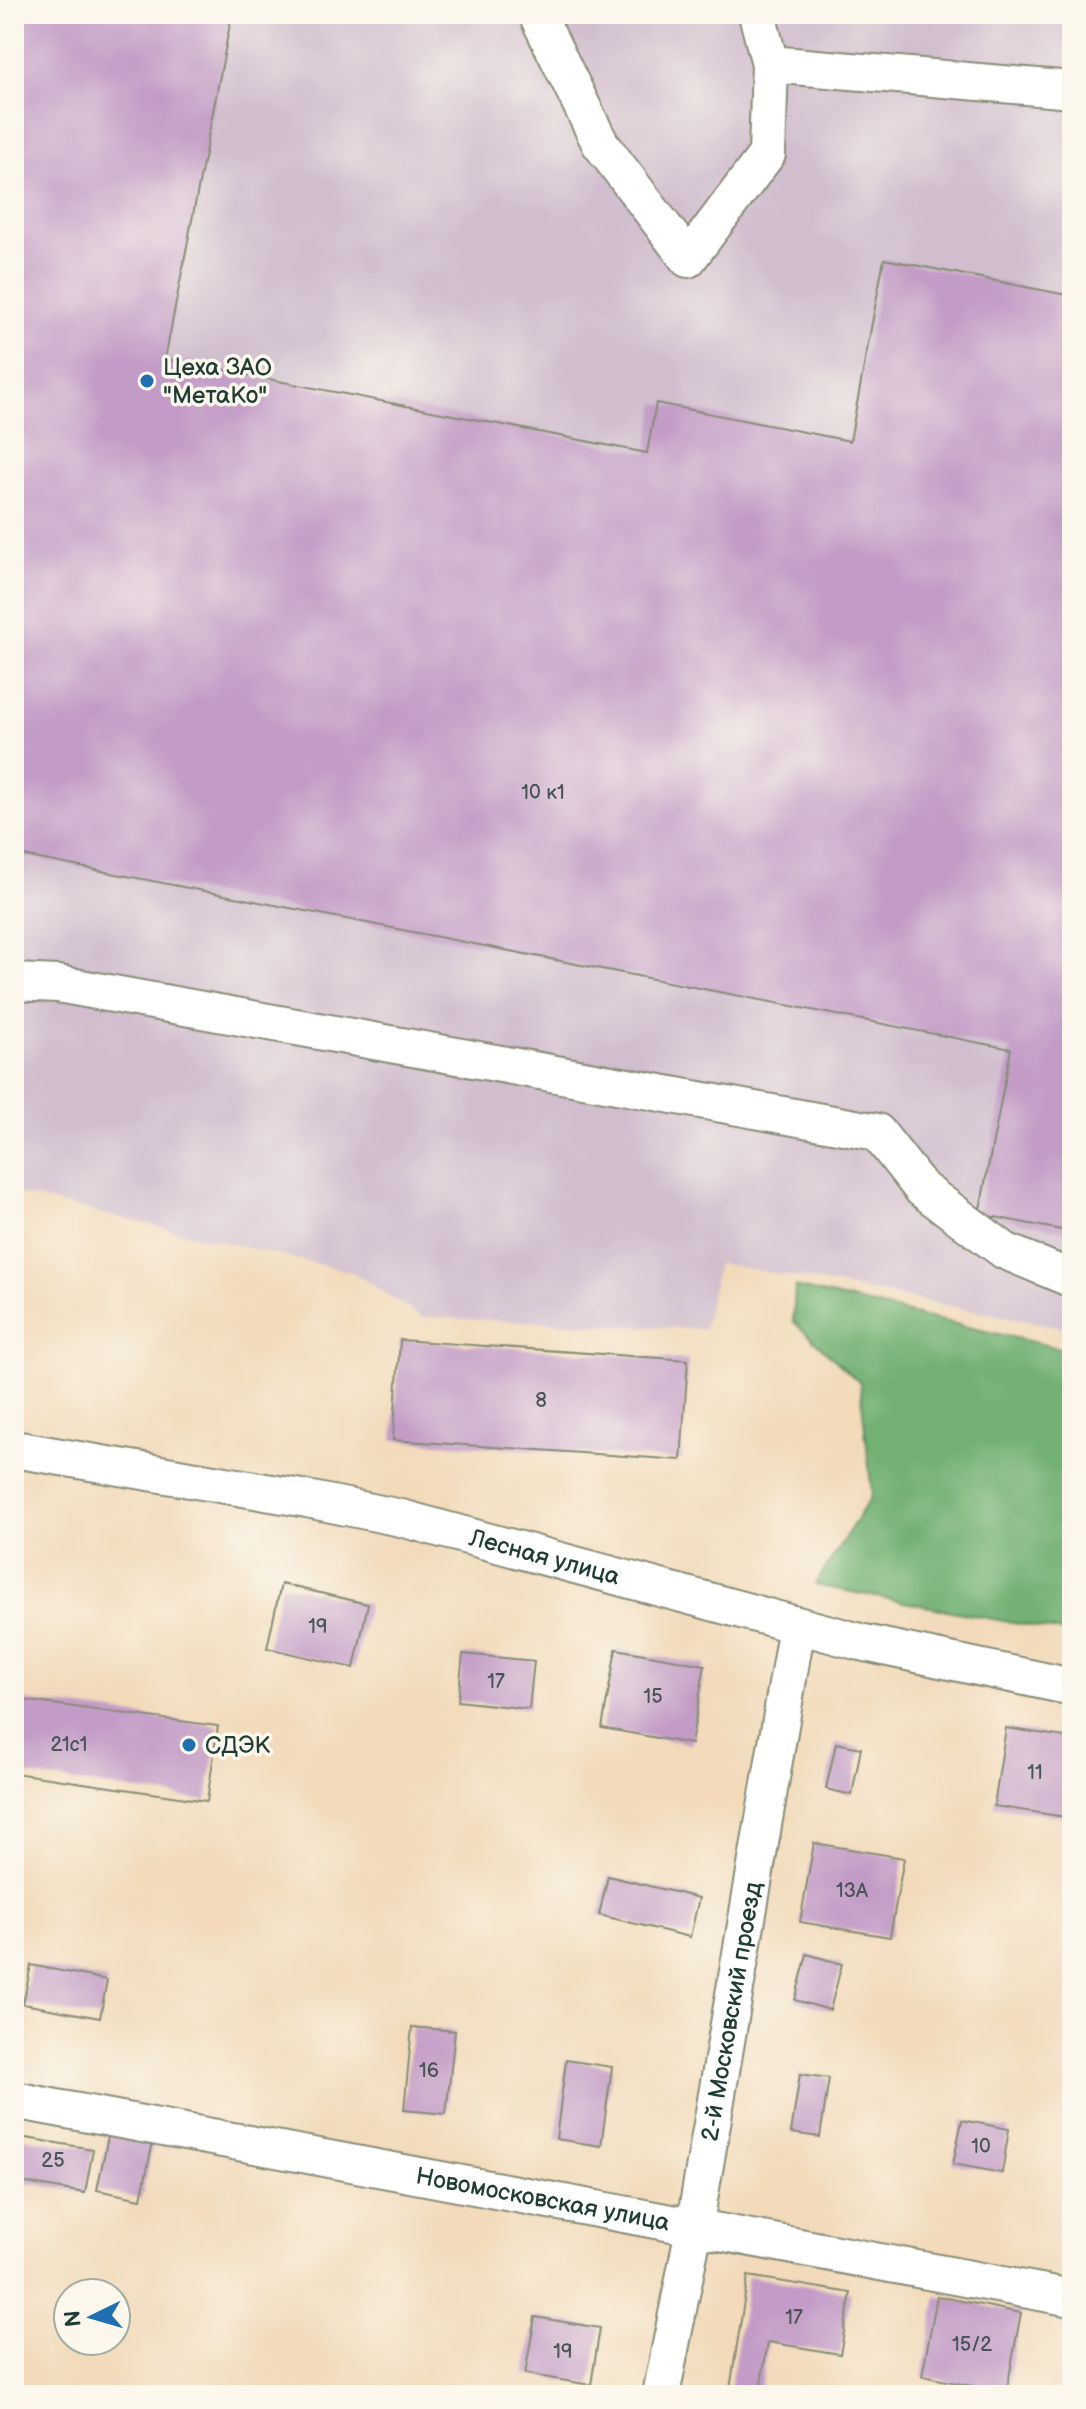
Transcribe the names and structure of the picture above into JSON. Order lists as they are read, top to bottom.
{
  "streets": {
    "street": ["Лесная улица", "2-й Московский проезд", "Новомосковская улица"]
  },
  "crossings": [
    ["Лесная улица", "2-й Московский проезд"],
    ["2-й Московский проезд", "Новомосковская улица"]
  ],
  "places": ["Цеха ЗАО \"МетаКо\"", "СДЭК"],
  "house_numbers": [
    "10 к1",
    "8",
    "19",
    "17",
    "15",
    "21с1",
    "11",
    "13А",
    "16",
    "10",
    "25",
    "17",
    "15/2",
    "19"
  ],
  "north": "left"
}
